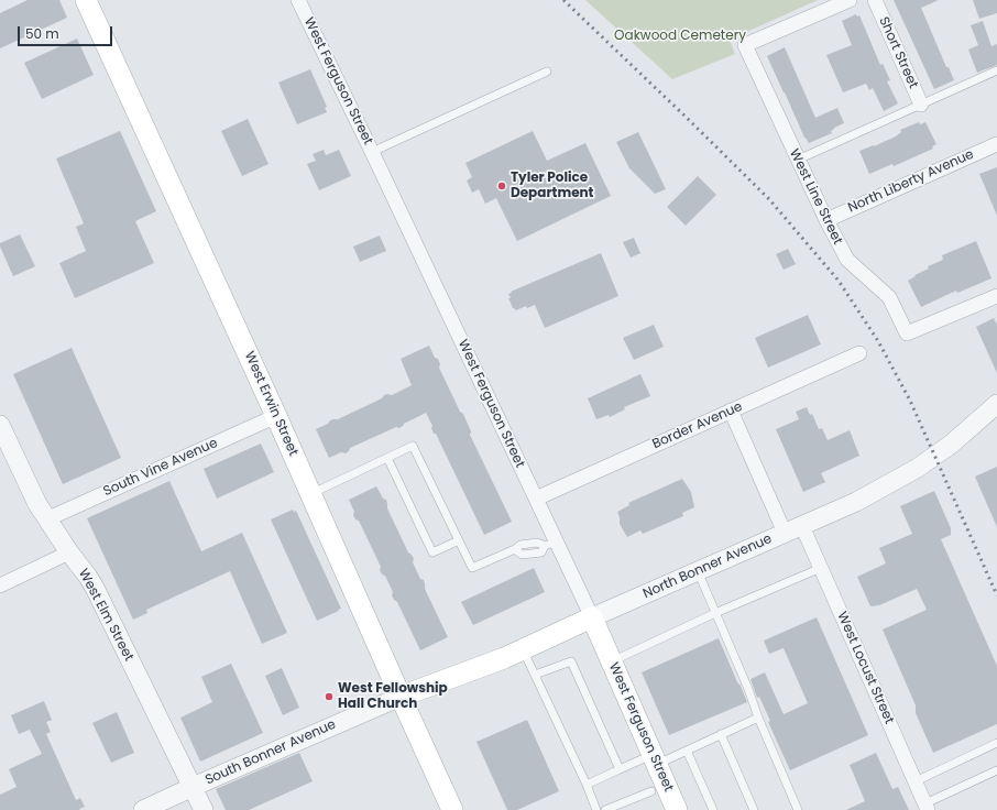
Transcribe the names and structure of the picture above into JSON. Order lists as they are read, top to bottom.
{
  "streets": {
    "main road": ["West Ferguson Street", "West Erwin Street", "North Bonner Avenue"],
    "street": [
      "Short Street",
      "North Liberty Avenue",
      "West Line Street",
      "Border Avenue",
      "South Vine Avenue",
      "West Elm Street",
      "West Locust Street",
      "South Bonner Avenue"
    ]
  },
  "crossings": [
    ["West Ferguson Street", "Border Avenue"],
    ["West Ferguson Street", "North Bonner Avenue"],
    ["North Liberty Avenue", "West Line Street"],
    ["West Erwin Street", "South Vine Avenue"],
    ["West Erwin Street", "North Bonner Avenue"],
    ["West Erwin Street", "South Bonner Avenue"],
    ["South Vine Avenue", "West Elm Street"],
    ["North Bonner Avenue", "West Locust Street"],
    ["North Bonner Avenue", "South Bonner Avenue"],
    ["West Elm Street", "South Bonner Avenue"]
  ],
  "parks": ["Oakwood Cemetery"],
  "places": ["Tyler Police Department", "West Fellowship Hall Church"],
  "scale_bar": "50 m"
}
